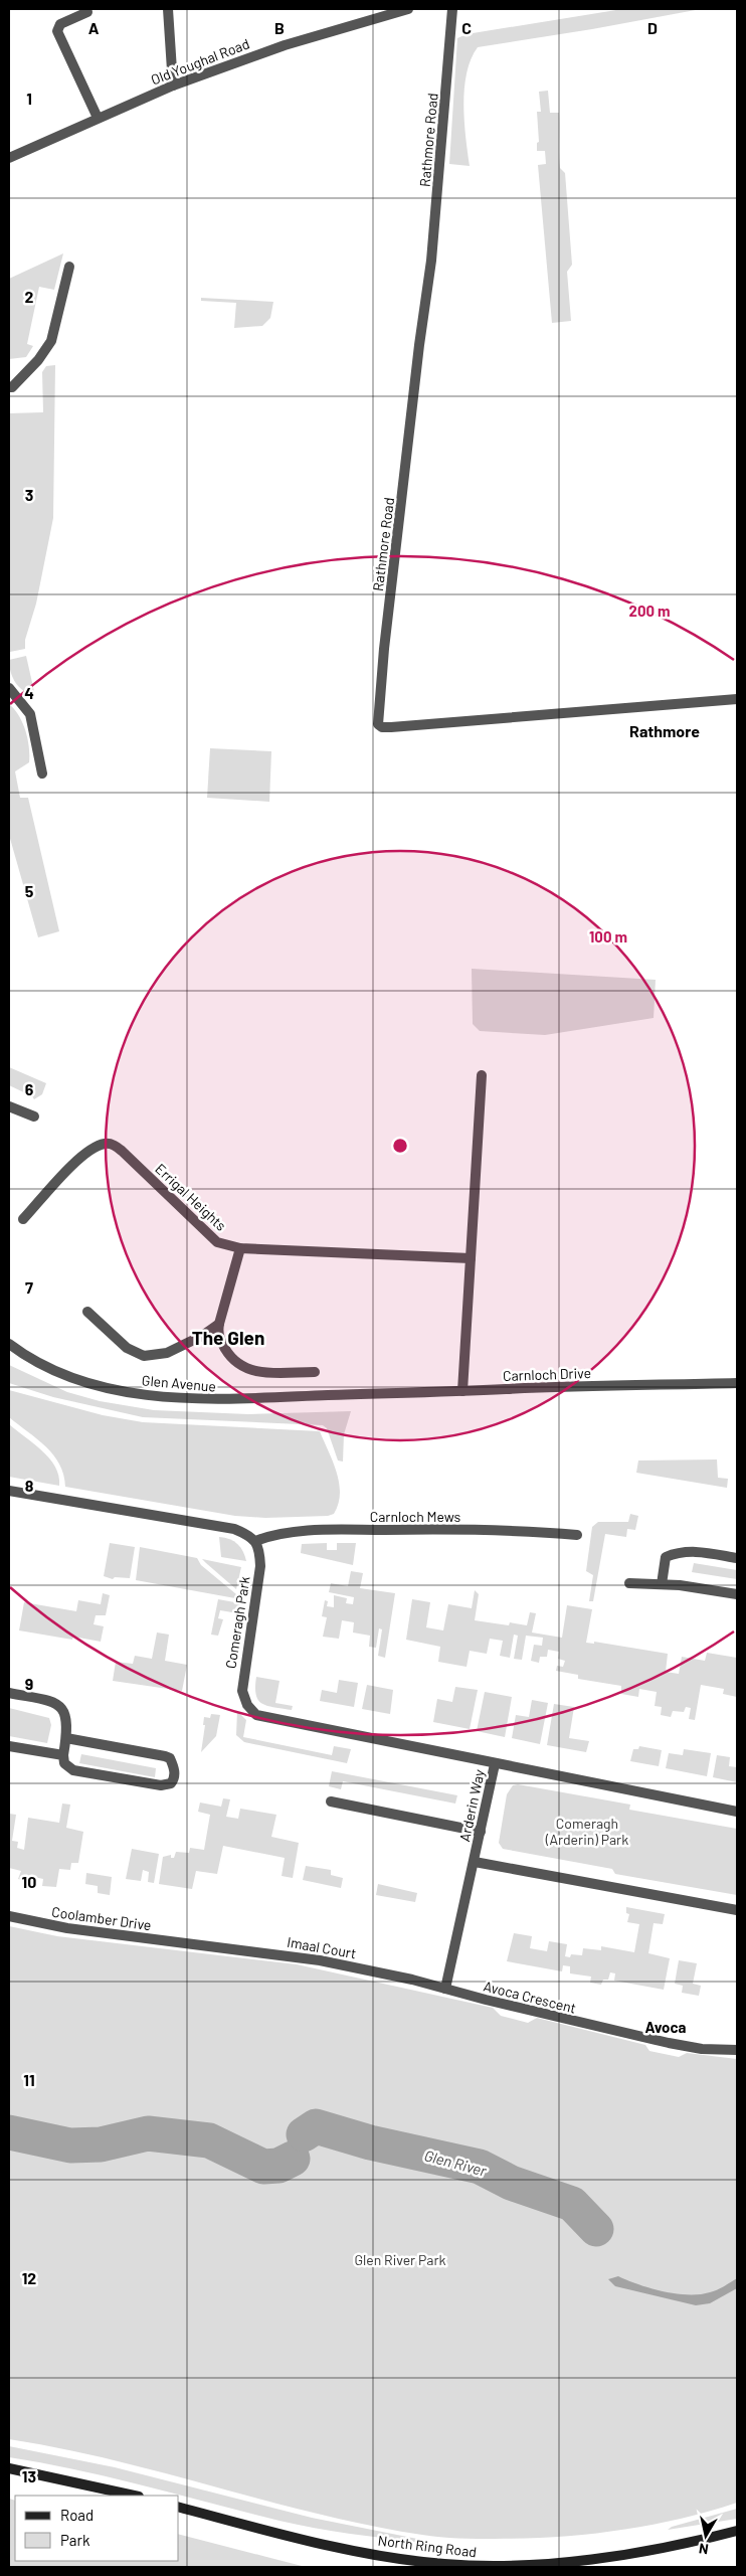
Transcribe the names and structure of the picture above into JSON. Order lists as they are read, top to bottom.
{
  "streets": {
    "main road": ["North Ring Road"],
    "street": [
      "Old Youghal Road",
      "Rathmore Road",
      "Errigal Heights",
      "Carnloch Drive",
      "Glen Avenue",
      "Carnloch Mews",
      "Comeragh Park",
      "Arderin Way",
      "Coolamber Drive",
      "Imaal Court",
      "Avoca Crescent"
    ]
  },
  "crossings": [
    ["Carnloch Drive", "Glen Avenue"],
    ["Carnloch Mews", "Comeragh Park"],
    ["Comeragh Park", "Arderin Way"],
    ["Coolamber Drive", "Imaal Court"],
    ["Imaal Court", "Avoca Crescent"]
  ],
  "districts": ["Rathmore", "The Glen", "Avoca"],
  "water": ["Glen River"],
  "parks": ["Comeragh (Arderin) Park", "Glen River Park"],
  "legend": ["Road", "Park"],
  "north": "bottom",
  "grid": {
    "columns": [
      "A",
      "B",
      "C",
      "D"
    ],
    "rows": [
      "1",
      "2",
      "3",
      "4",
      "5",
      "6",
      "7",
      "8",
      "9",
      "10",
      "11",
      "12",
      "13"
    ]
  },
  "rings": ["200 m", "100 m"]
}
